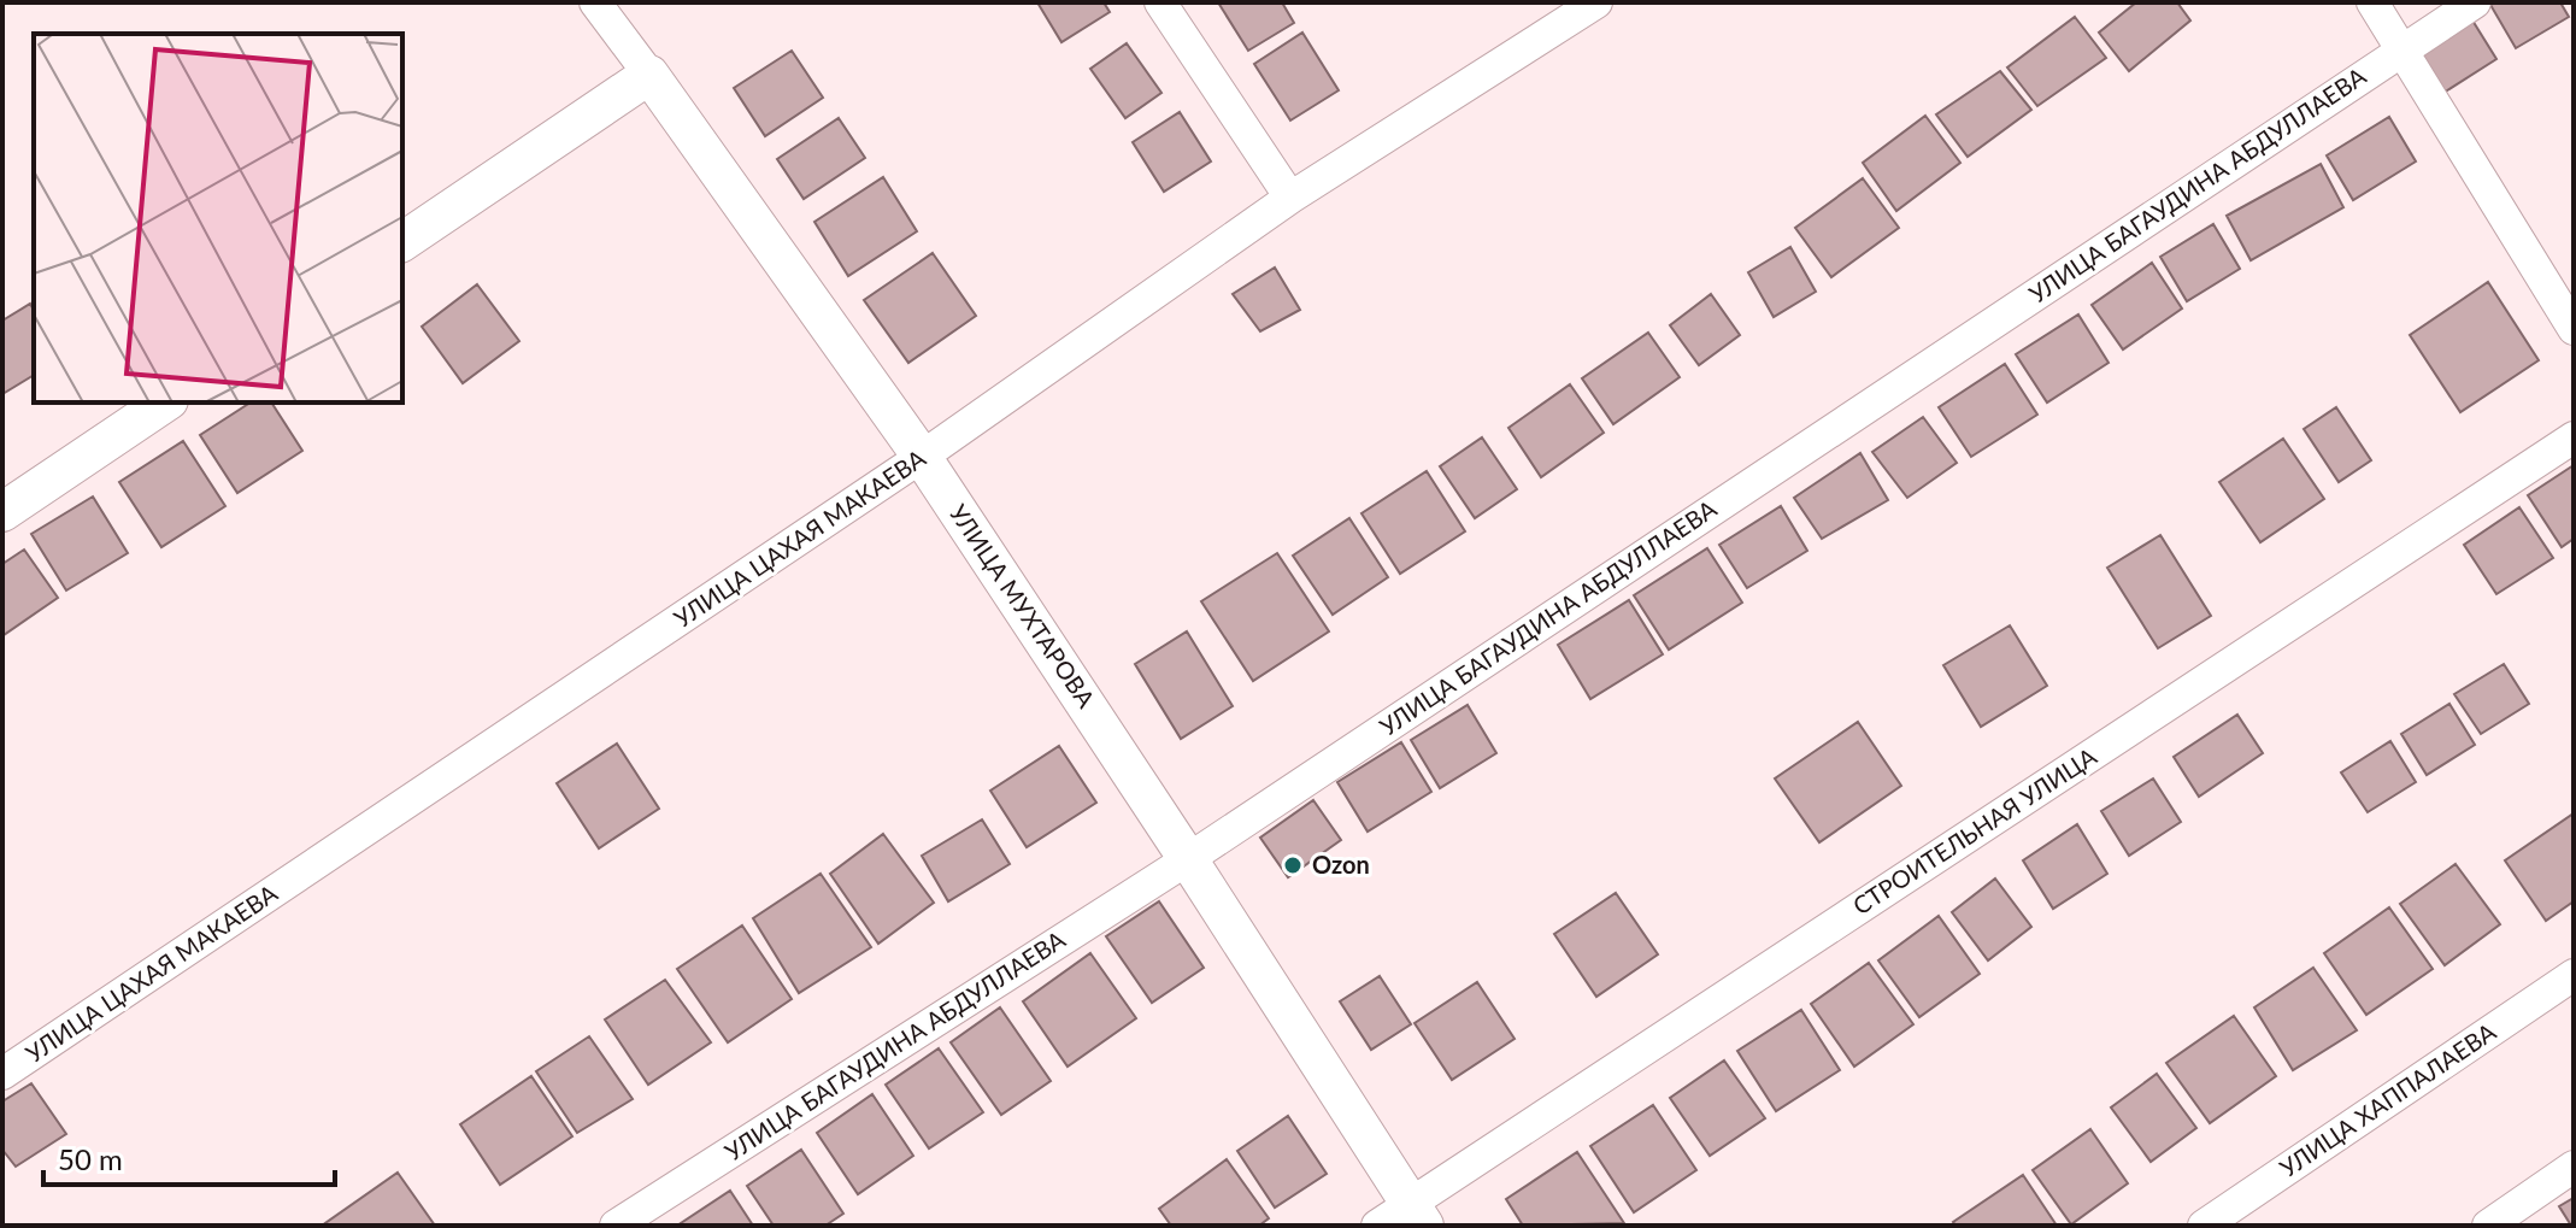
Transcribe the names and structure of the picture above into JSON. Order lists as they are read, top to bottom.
{
  "streets": {
    "street": [
      "УЛИЦА БАГАУДИНА АБДУЛЛАЕВА",
      "УЛИЦА ЦАХАЯ МАКАЕВА",
      "УЛИЦА МУХТАРОВА",
      "СТРОИТЕЛЬНАЯ УЛИЦА",
      "УЛИЦА ХАППАЛАЕВА"
    ]
  },
  "crossings": [
    ["УЛИЦА БАГАУДИНА АБДУЛЛАЕВА", "УЛИЦА МУХТАРОВА"],
    ["УЛИЦА ЦАХАЯ МАКАЕВА", "УЛИЦА МУХТАРОВА"],
    ["УЛИЦА МУХТАРОВА", "СТРОИТЕЛЬНАЯ УЛИЦА"]
  ],
  "places": ["Ozon"],
  "scale_bar": "50 m"
}
